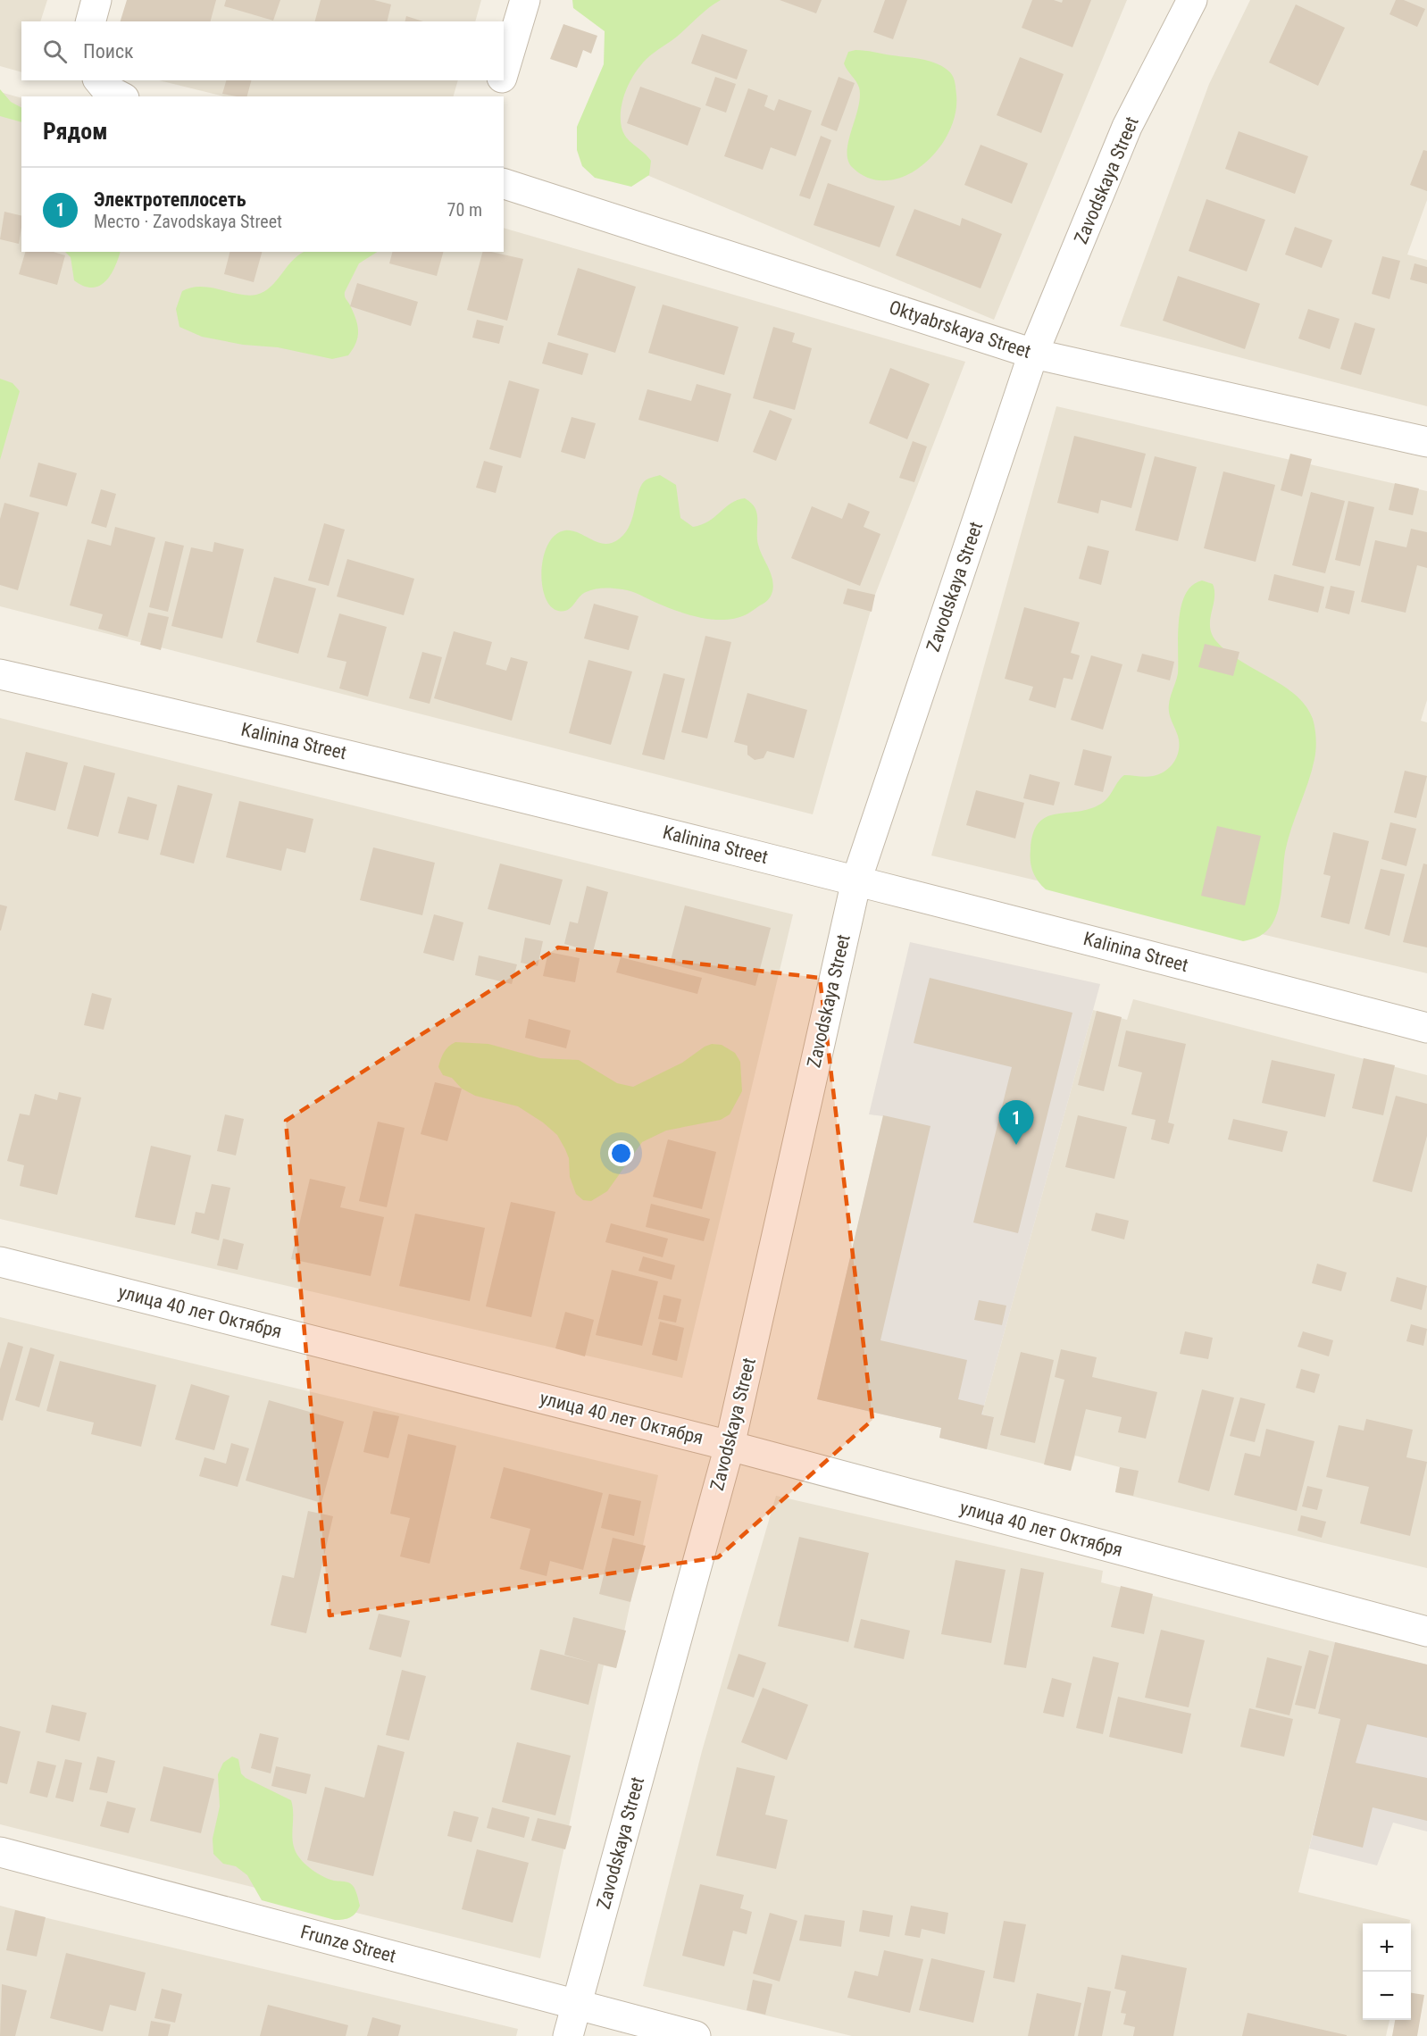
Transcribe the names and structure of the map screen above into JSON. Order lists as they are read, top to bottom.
{
  "streets": {
    "street": [
      "Zavodskaya Street",
      "Oktyabrskaya Street",
      "Kalinina Street",
      "улица 40 лет Октября",
      "Frunze Street"
    ]
  },
  "crossings": [
    ["Zavodskaya Street", "Oktyabrskaya Street"],
    ["Zavodskaya Street", "Kalinina Street"],
    ["Zavodskaya Street", "улица 40 лет Октября"],
    ["Zavodskaya Street", "Frunze Street"]
  ],
  "page": {
    "search": "Поиск",
    "heading": "Рядом",
    "list": [
      {
        "mark": "1",
        "name": "Электротеплосеть",
        "note": "Место · Zavodskaya Street",
        "value": "70 m"
      }
    ],
    "pins": "1",
    "map_buttons": ["+", "−"]
  }
}
